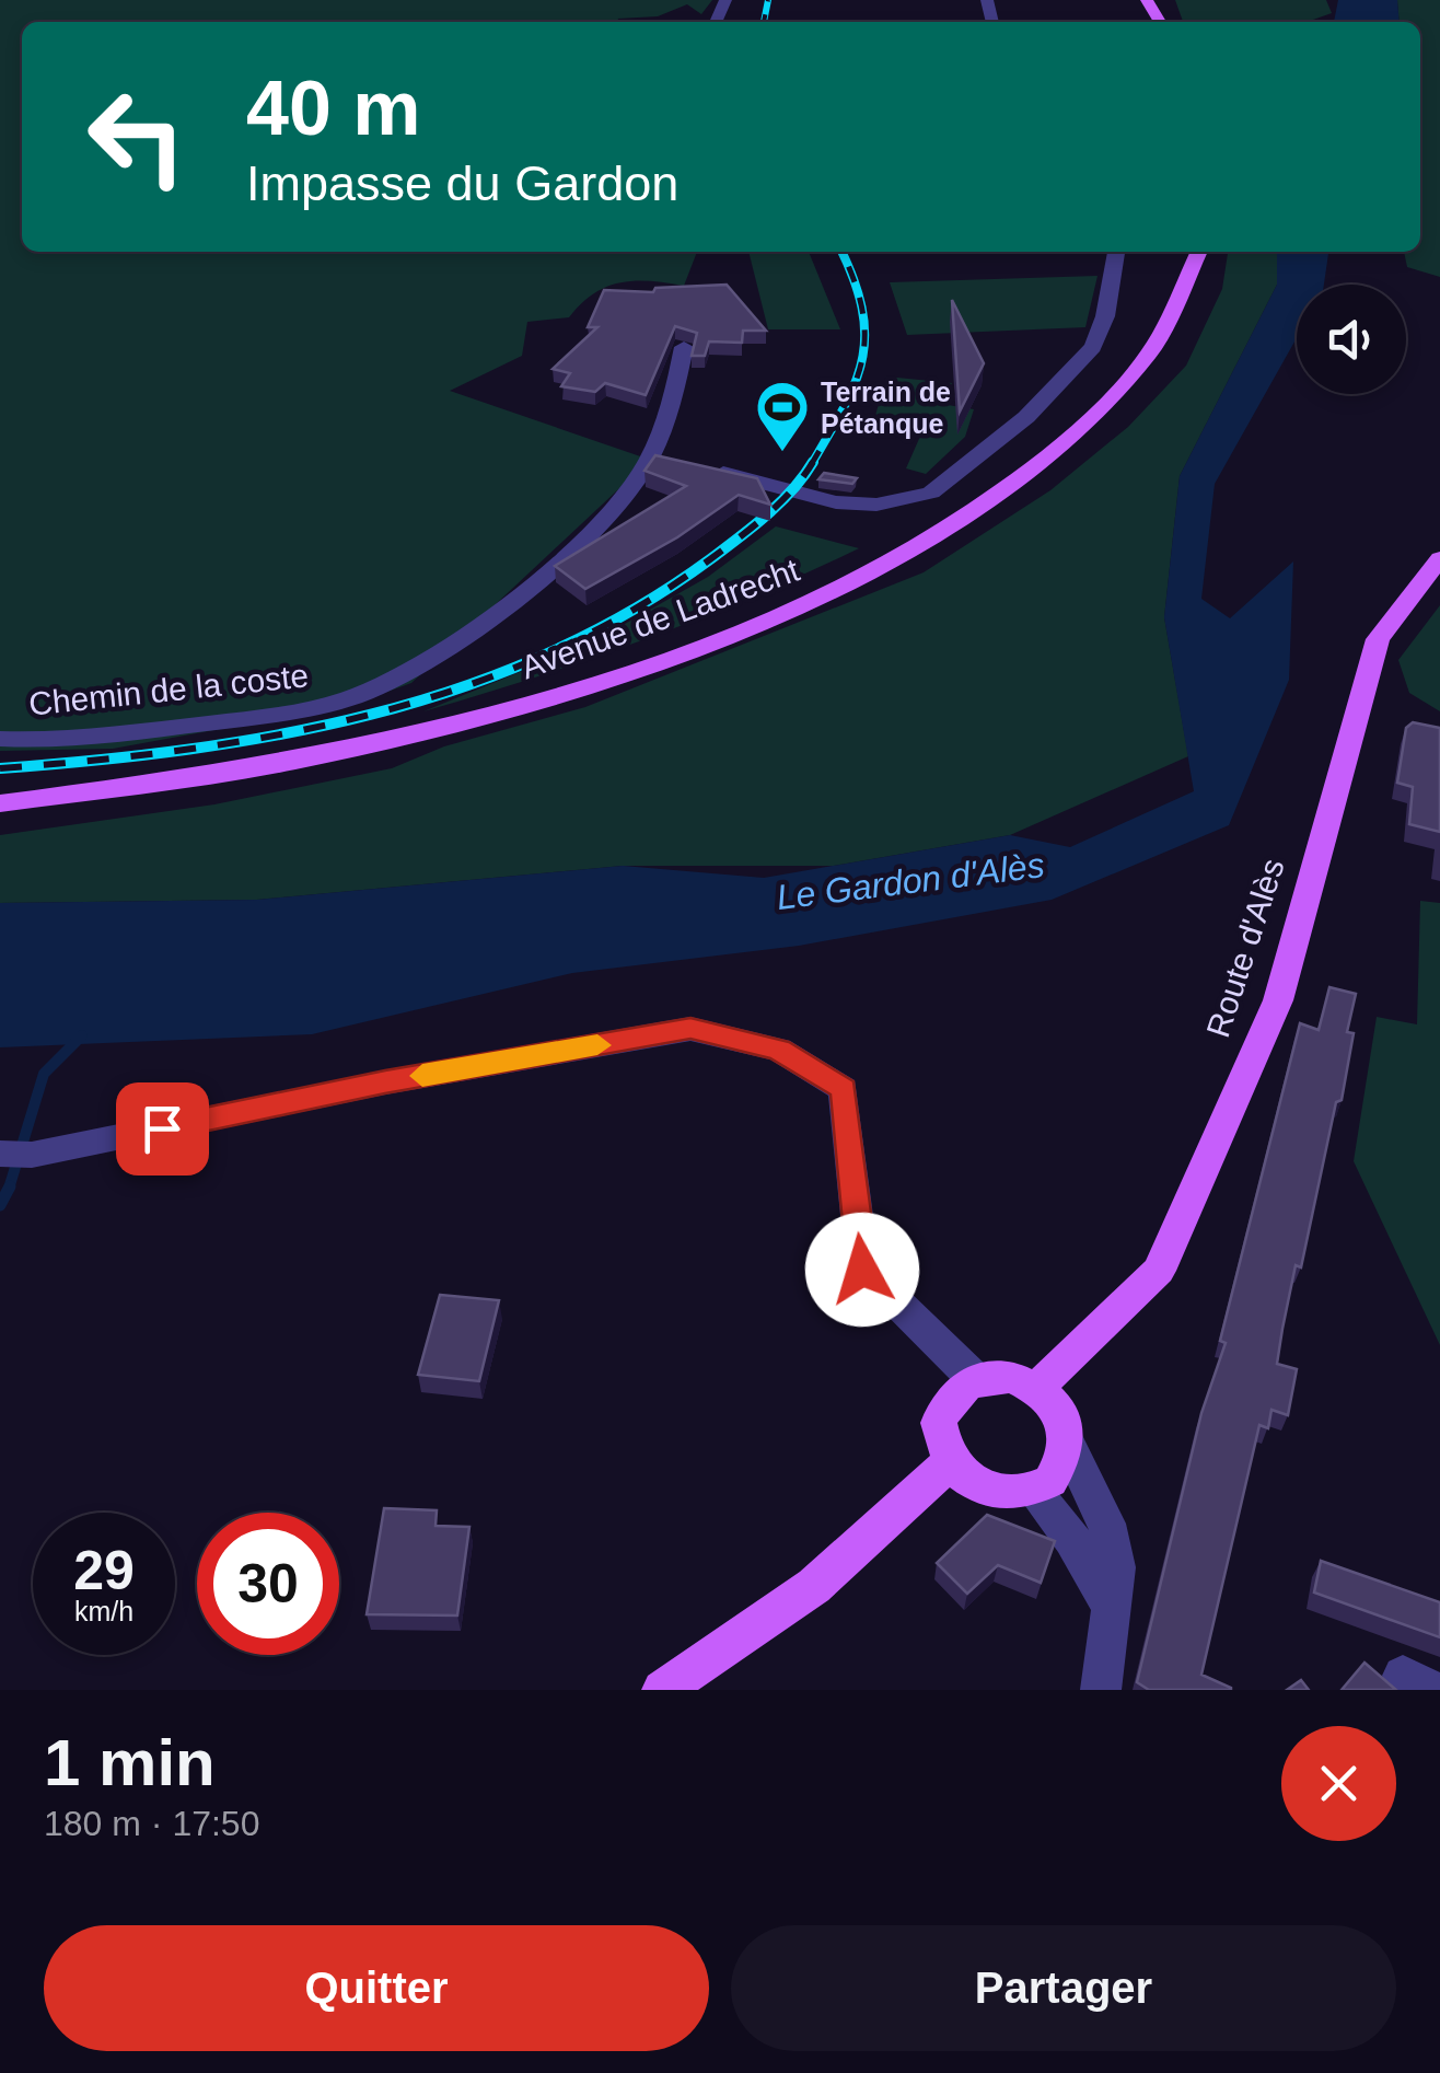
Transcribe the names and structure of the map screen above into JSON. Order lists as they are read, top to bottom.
{
  "streets": {
    "main road": ["Avenue de Ladrecht", "Route d'Alès"],
    "street": ["Chemin de la coste"]
  },
  "water": ["Le Gardon d'Alès"],
  "places": {
    "sports": ["Terrain de Pétanque"]
  },
  "page": {
    "turn": ["40 m", "Impasse du Gardon"],
    "speed": "29 km/h",
    "limit": "30",
    "heading": ["1 min", "180 m · 17:50"],
    "buttons": ["Quitter", "Partager"]
  }
}
